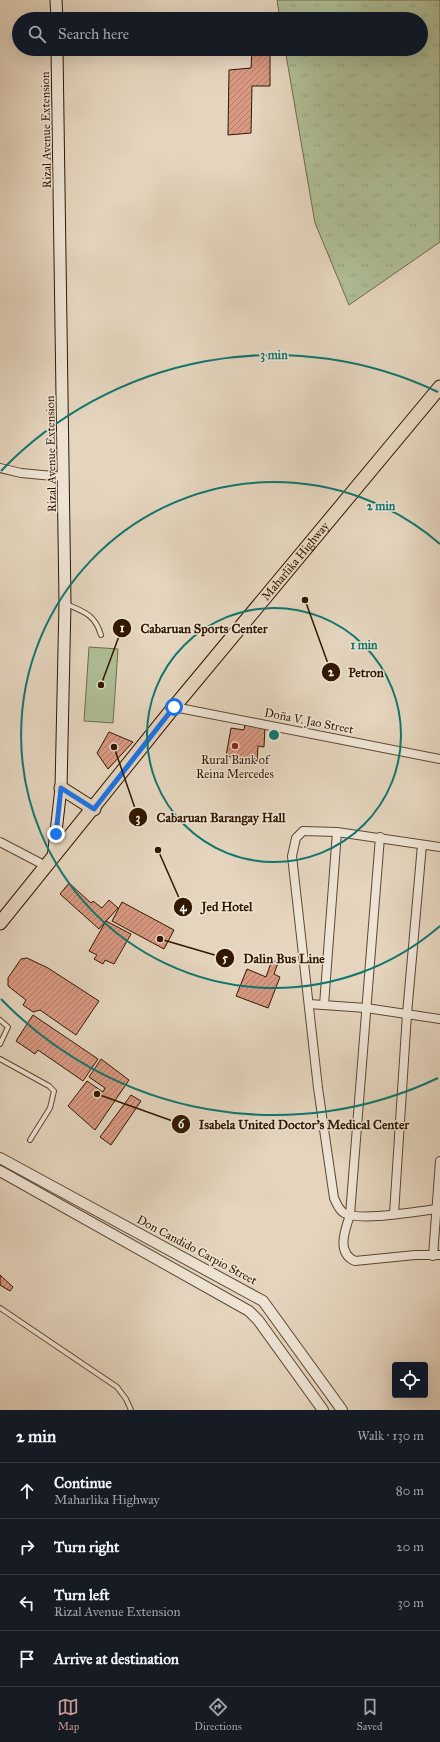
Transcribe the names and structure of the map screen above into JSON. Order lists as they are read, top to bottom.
{
  "streets": {
    "main road": ["Rizal Avenue Extension", "Maharlika Highway"],
    "street": ["Doña V. Jao Street", "Don Candido Carpio Street"]
  },
  "crossings": [
    ["Rizal Avenue Extension", "Maharlika Highway"],
    ["Maharlika Highway", "Doña V. Jao Street"]
  ],
  "places": [
    "Petron",
    "Cabaruan Sports Center",
    "Rural Bank of Reina Mercedes",
    "Cabaruan Barangay Hall",
    "Jed Hotel",
    "Dalin Bus Line",
    "Isabela United Doctor's Medical Center"
  ],
  "page": {
    "search": "Search here",
    "heading": ["2 min", "Walk · 130 m"],
    "list": [
      ["Continue", "Maharlika Highway", "80 m"],
      ["Turn right", "20 m"],
      ["Turn left", "Rizal Avenue Extension", "30 m"],
      "Arrive at destination"
    ],
    "nav": ["Map", "Directions", "Saved"]
  },
  "rings": ["3 min", "2 min", "1 min"]
}
